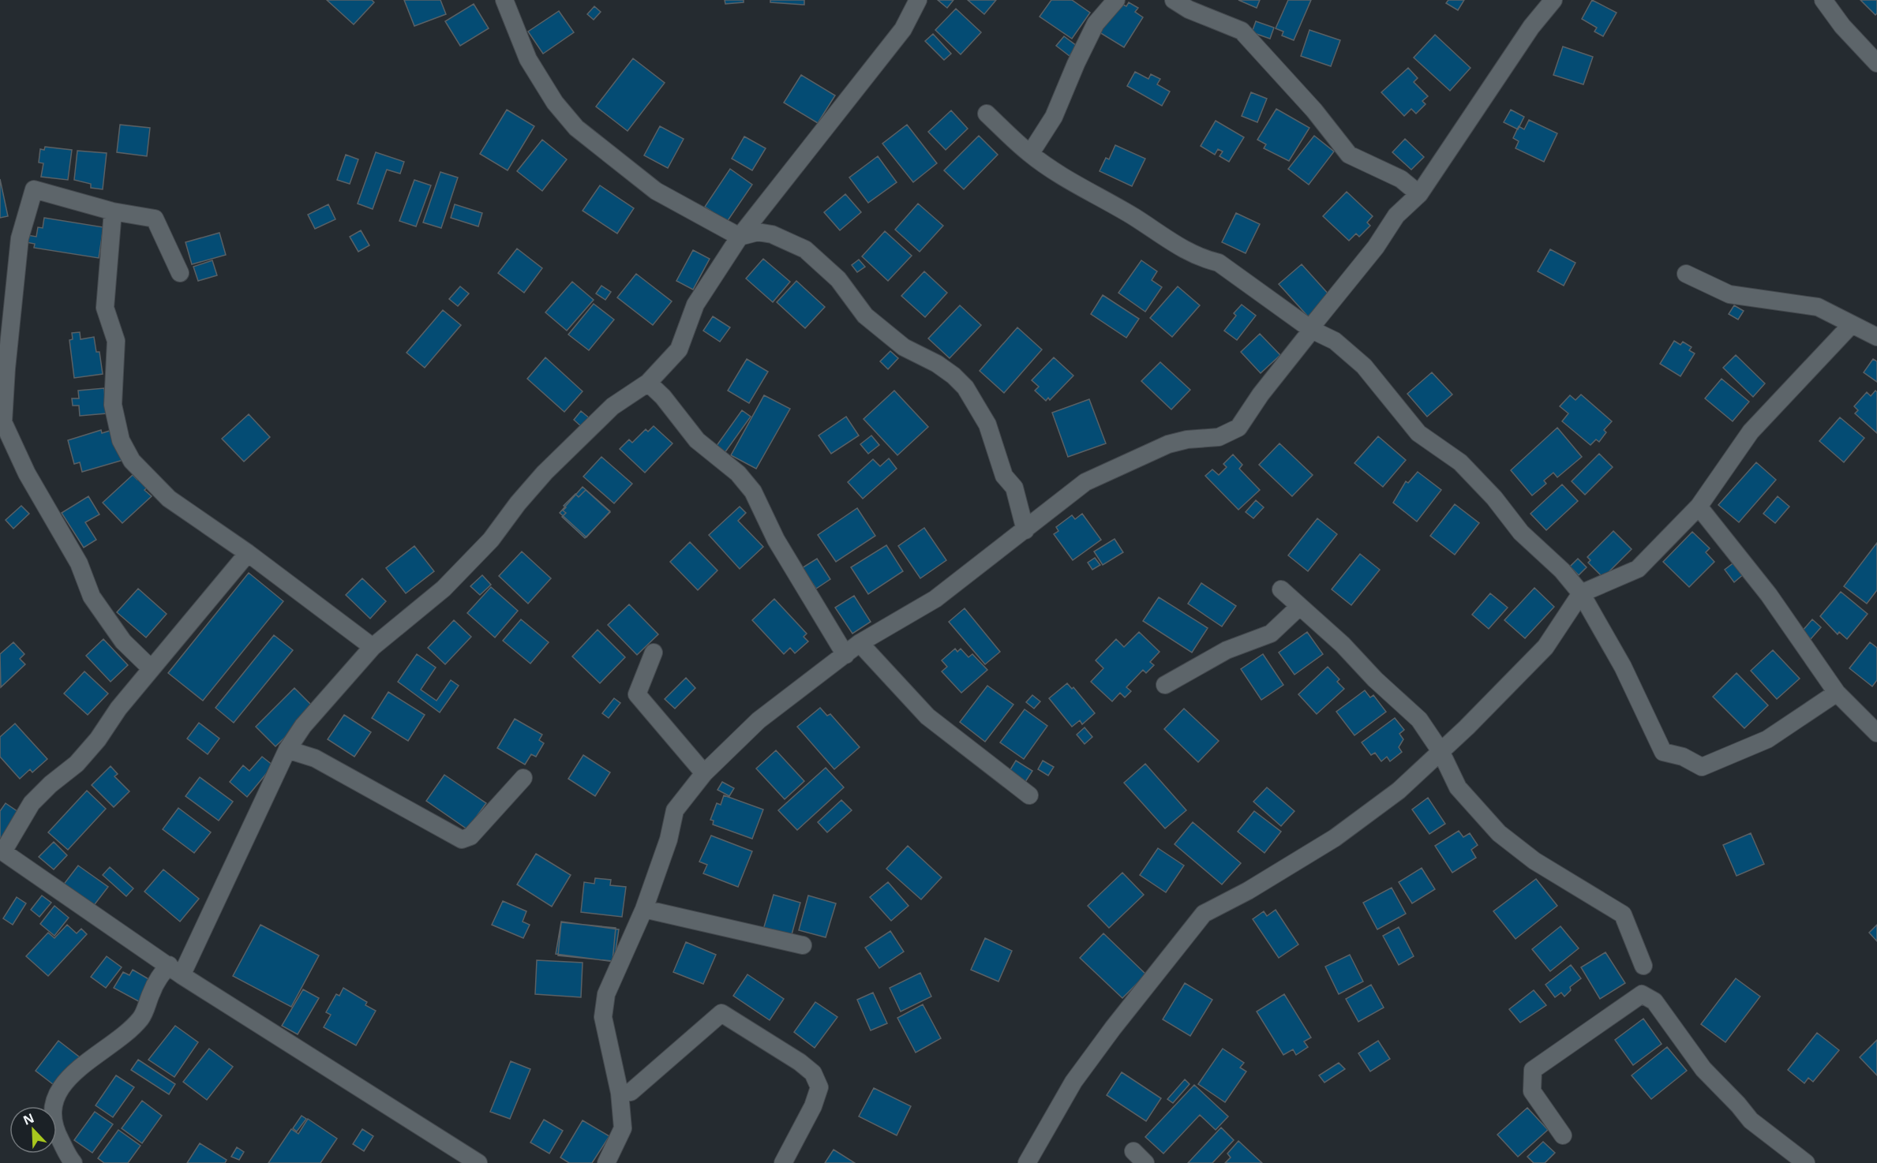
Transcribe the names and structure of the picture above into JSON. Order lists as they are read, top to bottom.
{
  "north": "top left"
}
